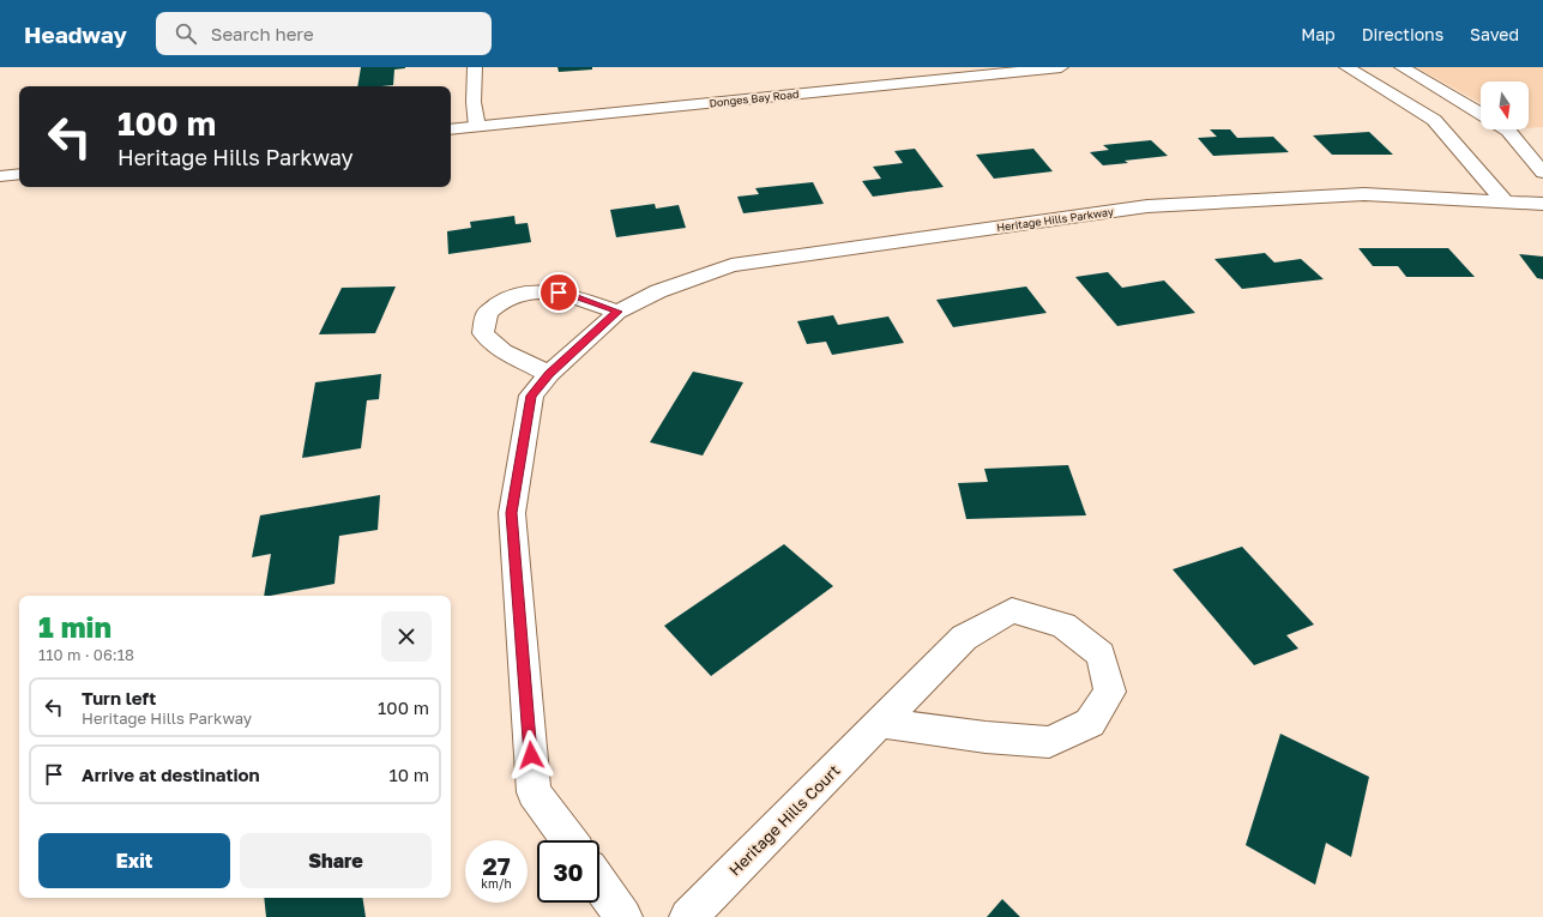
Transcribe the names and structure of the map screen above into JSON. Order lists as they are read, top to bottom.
{
  "streets": {
    "street": ["Donges Bay Road", "Heritage Hills Parkway", "Heritage Hills Court"]
  },
  "north": "bottom",
  "page": {
    "header": "Headway",
    "search": "Search here",
    "nav": ["Map", "Directions", "Saved"],
    "turn": ["100 m", "Heritage Hills Parkway"],
    "heading": ["1 min", "110 m · 06:18"],
    "list": [
      {
        "name": "Turn left",
        "note": "Heritage Hills Parkway",
        "value": "100 m"
      },
      {
        "name": "Arrive at destination",
        "value": "10 m"
      }
    ],
    "buttons": ["Exit", "Share"],
    "speed": "27 km/h",
    "limit": "30"
  }
}
